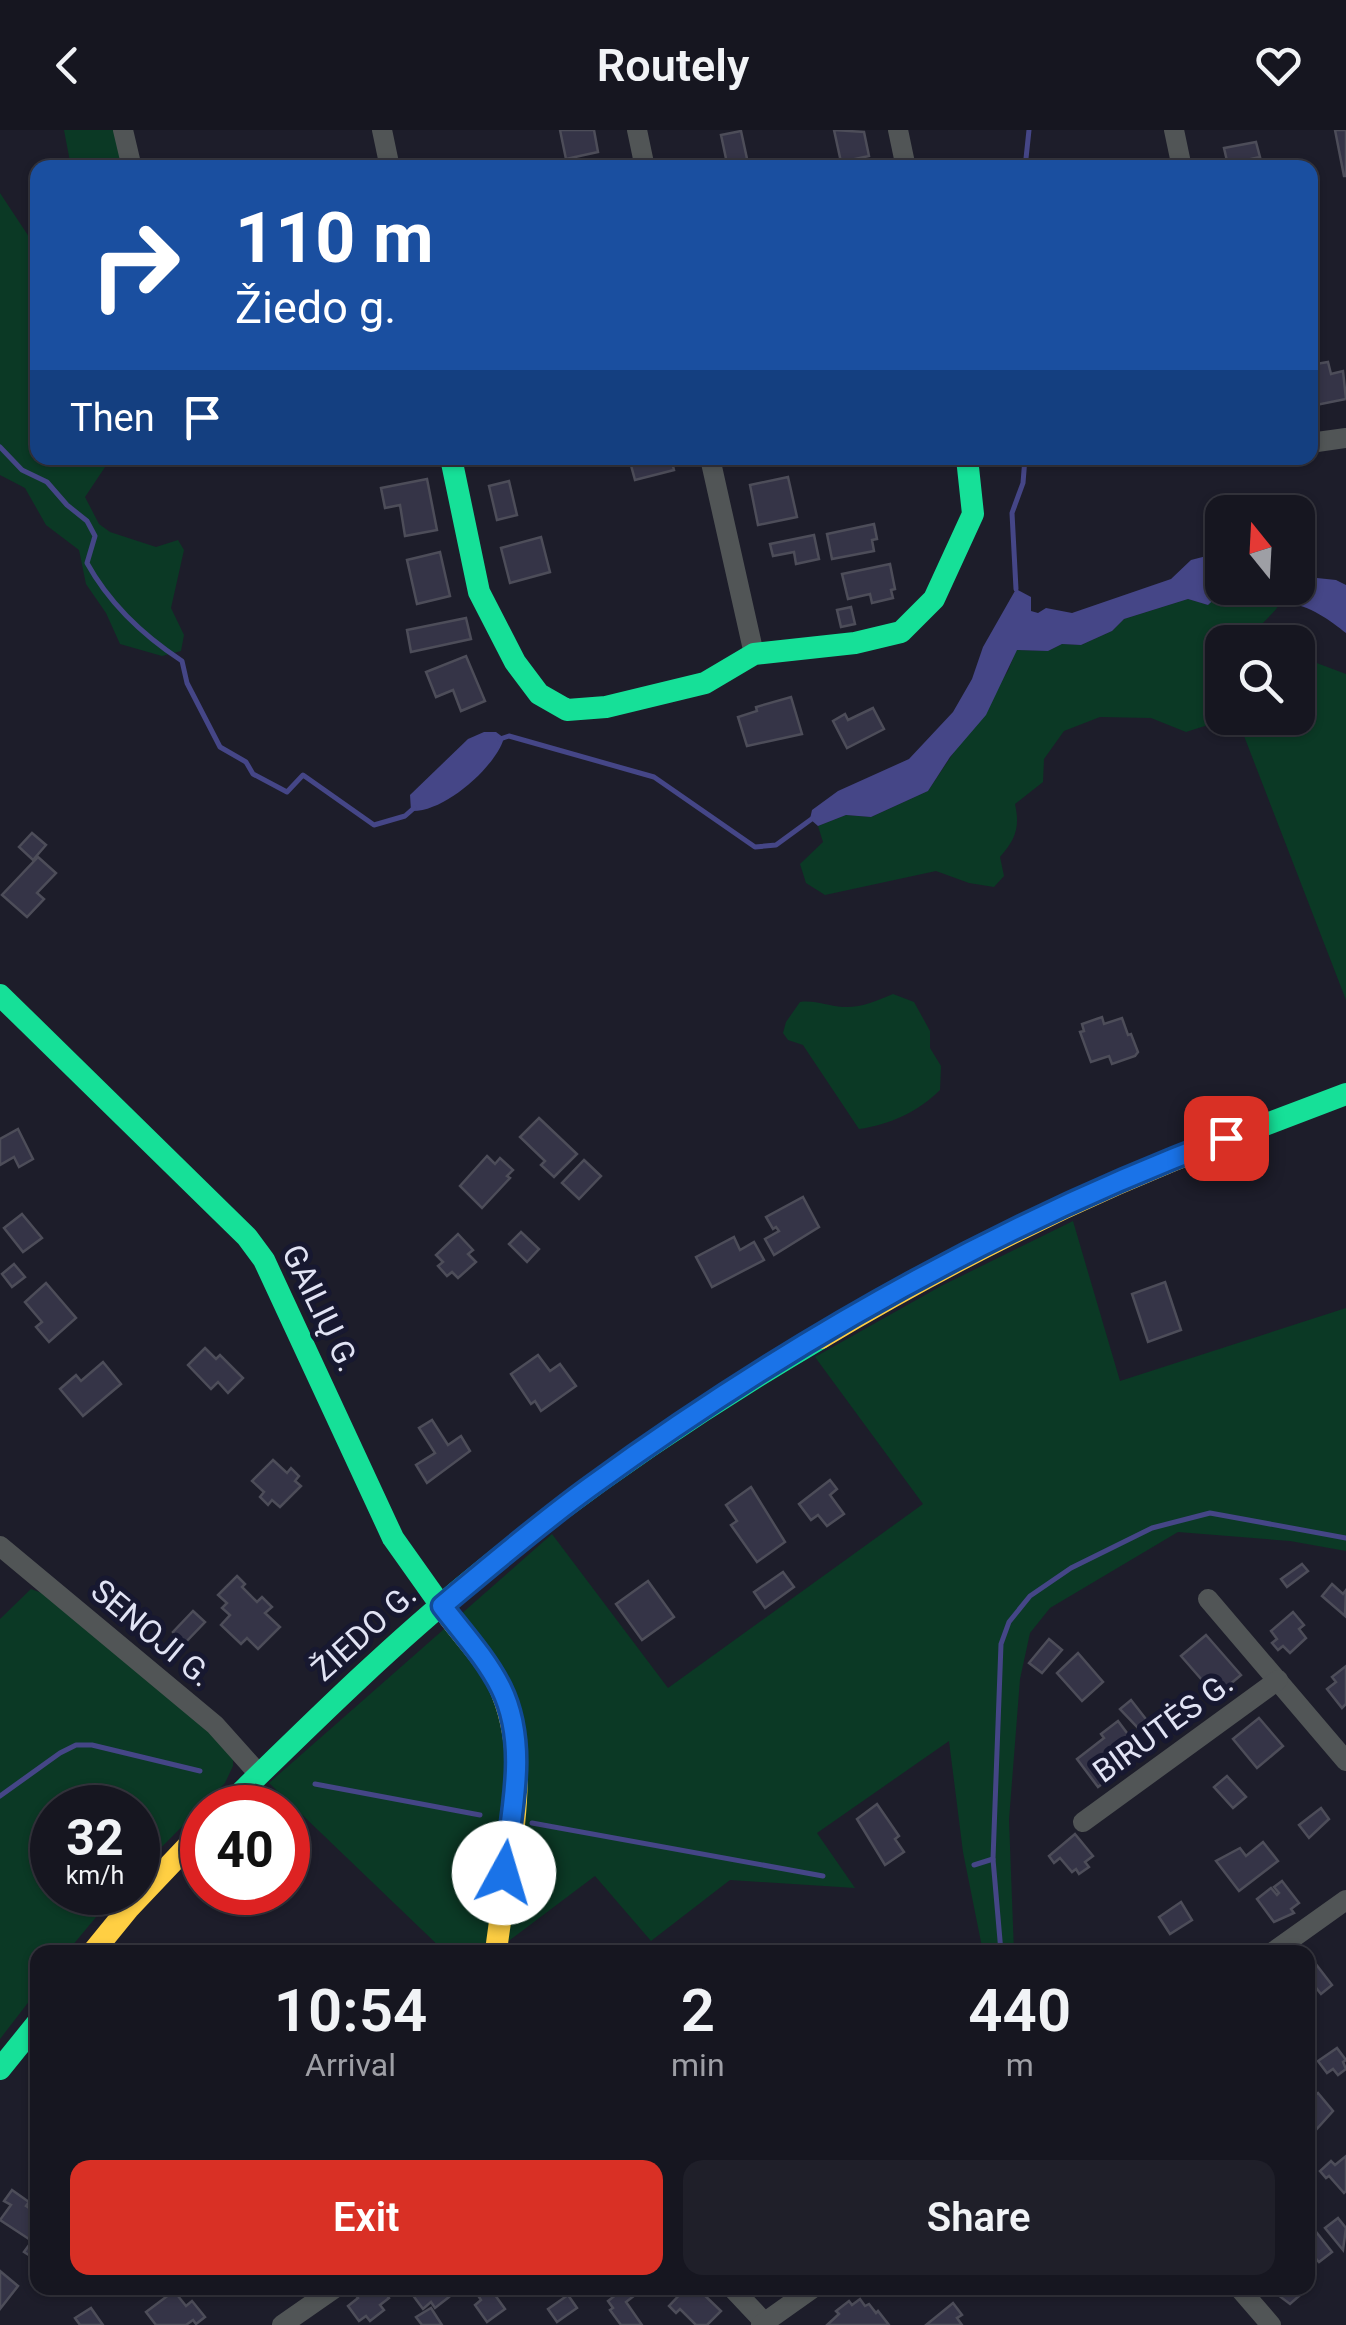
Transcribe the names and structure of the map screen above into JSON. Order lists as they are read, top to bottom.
{
  "streets": {
    "street": [
      "GAILIŲ G.",
      "ŽIEDO G.",
      "SENOJI G.",
      "BIRUTĖS G."
    ]
  },
  "crossings": [
    ["GAILIŲ G.", "ŽIEDO G."],
    ["ŽIEDO G.", "SENOJI G."]
  ],
  "north": "top",
  "page": {
    "header": "Routely",
    "turn": ["110 m", "Žiedo g."],
    "then": "Then",
    "speed": "32 km/h",
    "limit": "40",
    "eta": [
      "10:54",
      "Arrival",
      "2",
      "min",
      "440",
      "m"
    ],
    "buttons": ["Exit", "Share"]
  }
}
